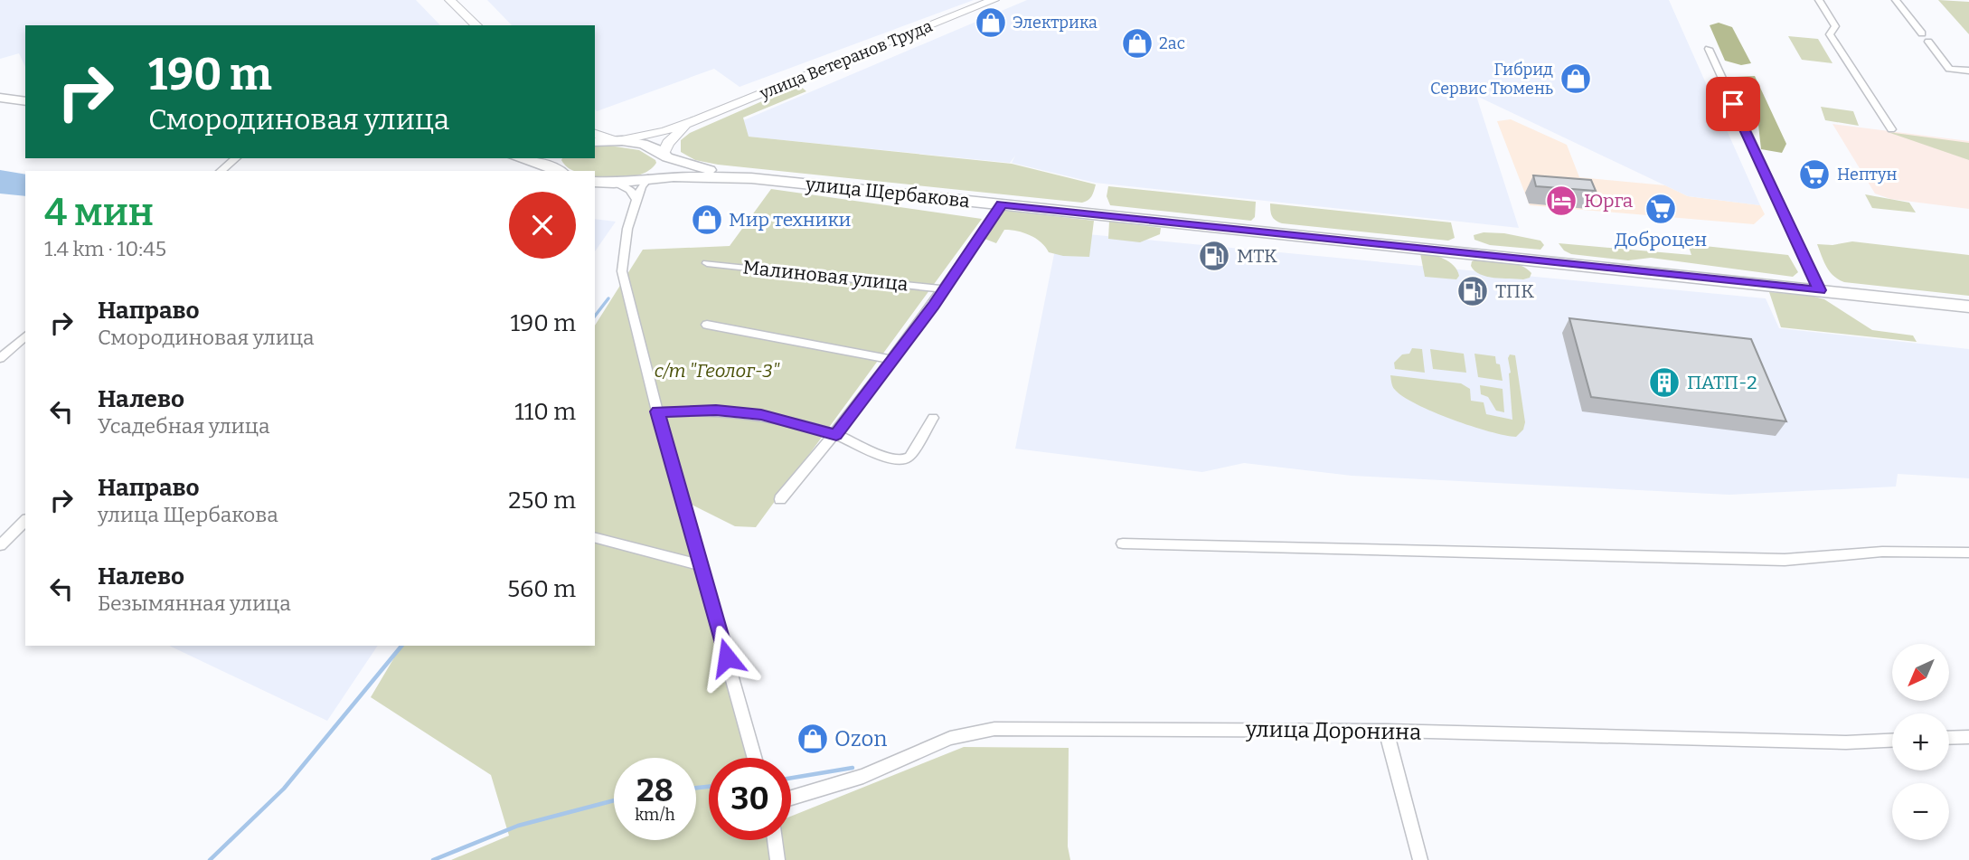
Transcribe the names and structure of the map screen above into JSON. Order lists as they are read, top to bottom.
{
  "streets": {
    "main road": ["улица Ветеранов Труда", "улица Щербакова"],
    "street": ["Малиновая улица", "улица Доронина"]
  },
  "parks": ["с/т \"Геолог-3\""],
  "places": {
    "shop": [
      "Электрика",
      "2ас",
      "Гибрид Сервис Тюмень",
      "Мир техники",
      "Ozon"
    ],
    "supermarket": ["Нептун", "Доброцен"],
    "hotel": ["Юрга"],
    "fuel station": ["МТК", "ТПК"],
    "building": ["ПАТП-2"]
  },
  "north": "bottom left",
  "page": {
    "turn": ["190 m", "Смородиновая улица"],
    "heading": ["4 мин", "1.4 km · 10:45"],
    "list": [
      {
        "name": "Направо",
        "note": "Смородиновая улица",
        "value": "190 m"
      },
      {
        "name": "Налево",
        "note": "Усадебная улица",
        "value": "110 m"
      },
      {
        "name": "Направо",
        "note": "улица Щербакова",
        "value": "250 m"
      },
      {
        "name": "Налево",
        "note": "Безымянная улица",
        "value": "560 m"
      }
    ],
    "map_buttons": ["+", "−"],
    "speed": "28 km/h",
    "limit": "30"
  }
}
